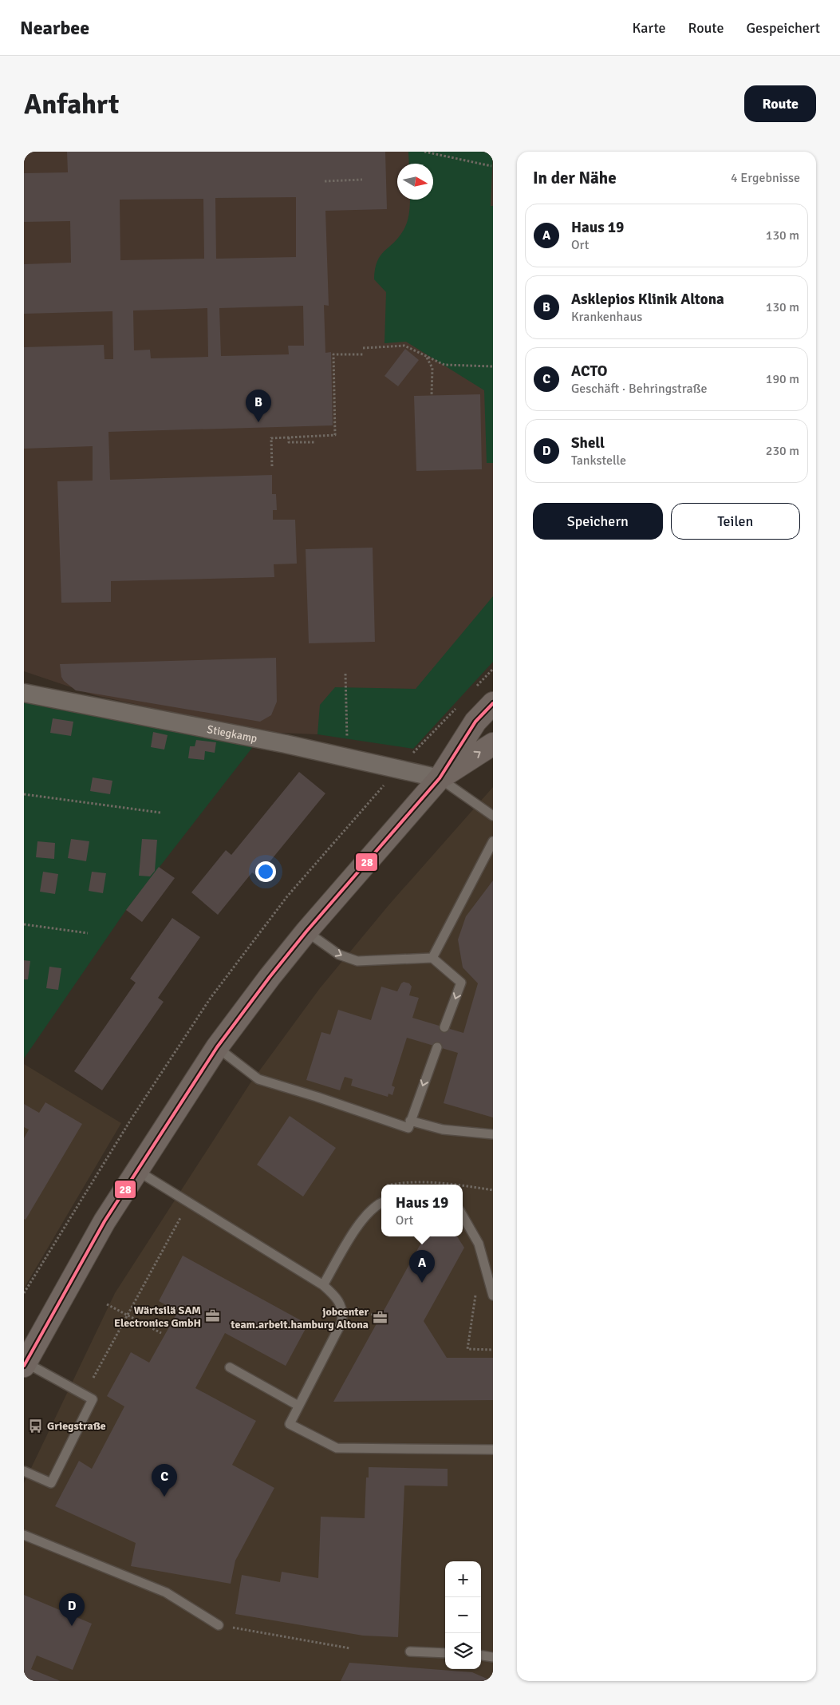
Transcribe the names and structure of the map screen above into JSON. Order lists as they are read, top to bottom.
{
  "streets": {
    "street": ["Stiegkamp"]
  },
  "places": {
    "office": ["Wärtsilä SAM Electronics GmbH", "jobcenter team.arbeit.hamburg Altona"],
    "bus stop": ["Griegstraße"]
  },
  "lines": ["transit line 28"],
  "north": "right",
  "page": {
    "header": "Nearbee",
    "nav": ["Karte", "Route", "Gespeichert"],
    "buttons": [
      "Route",
      ["Speichern", "Teilen"]
    ],
    "title": "Anfahrt",
    "heading": ["In der Nähe", "4 Ergebnisse"],
    "list": [
      {
        "mark": "A",
        "name": "Haus 19",
        "note": "Ort",
        "value": "130 m"
      },
      {
        "mark": "B",
        "name": "Asklepios Klinik Altona",
        "note": "Krankenhaus",
        "value": "130 m"
      },
      {
        "mark": "C",
        "name": "ACTO",
        "note": "Geschäft · Behringstraße",
        "value": "190 m"
      },
      {
        "mark": "D",
        "name": "Shell",
        "note": "Tankstelle",
        "value": "230 m"
      }
    ],
    "pins": [
      "B",
      "A",
      "C",
      "D"
    ],
    "popup": ["Haus 19", "Ort"],
    "map_buttons": ["+", "−"]
  }
}
